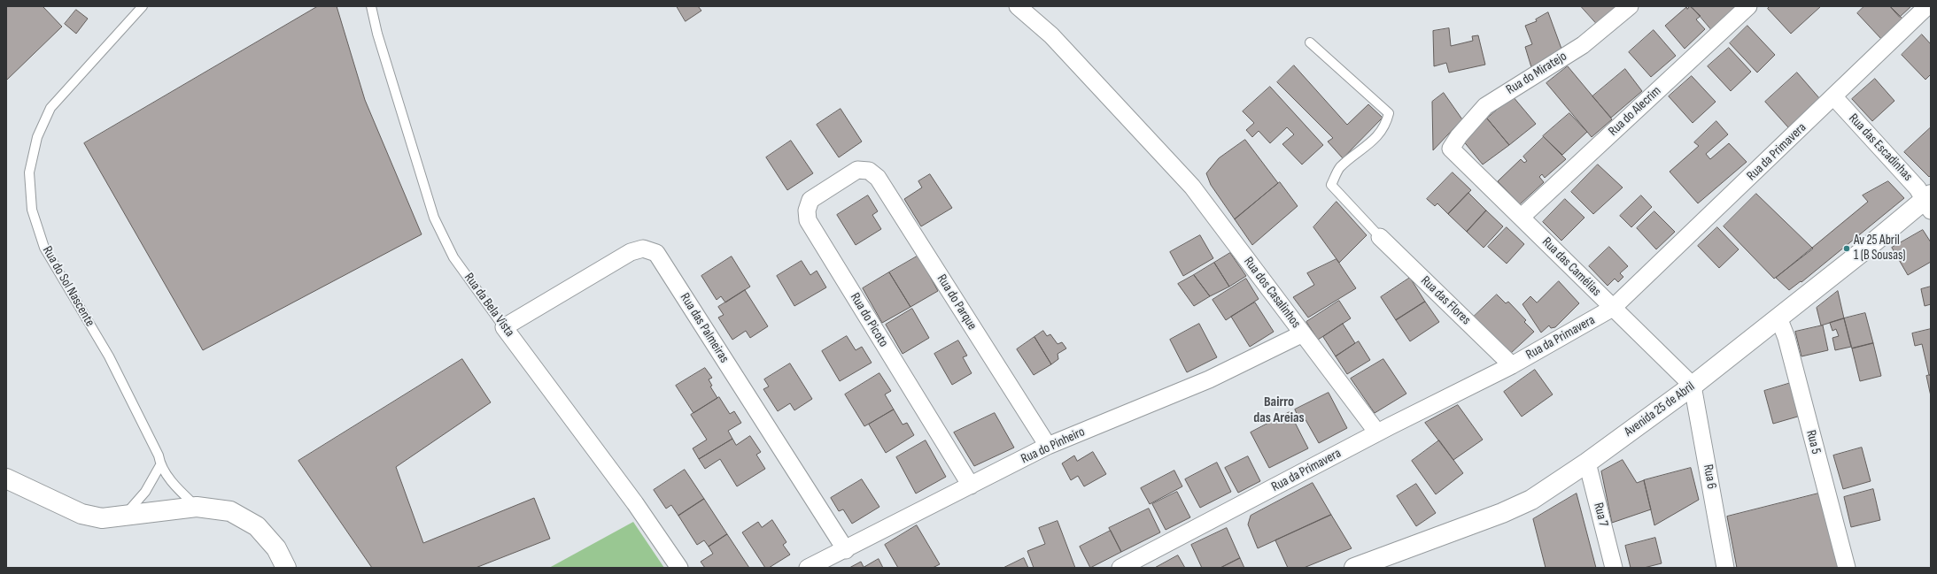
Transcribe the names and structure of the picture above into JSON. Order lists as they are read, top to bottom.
{
  "streets": {
    "street": [
      "Rua do Miratejo",
      "Rua do Alecrim",
      "Rua das Escadinhas",
      "Rua da Primavera",
      "Rua das Camélias",
      "Rua dos Casalinhos",
      "Rua das Flores",
      "Rua do Parque",
      "Rua da Bela Vista",
      "Rua do Picoto",
      "Rua das Palmeiras",
      "Avenida 25 de Abril",
      "Rua 5",
      "Rua do Pinheiro",
      "Rua 6",
      "Rua 7"
    ],
    "lane": ["Rua do Sol Nascente"]
  },
  "crossings": [
    ["Rua do Miratejo", "Rua das Camélias"],
    ["Rua do Alecrim", "Rua das Camélias"],
    ["Rua das Escadinhas", "Rua da Primavera"],
    ["Rua das Escadinhas", "Avenida 25 de Abril"],
    ["Rua da Primavera", "Rua das Camélias"],
    ["Rua da Primavera", "Rua dos Casalinhos"],
    ["Rua da Primavera", "Rua das Flores"],
    ["Rua das Camélias", "Avenida 25 de Abril"],
    ["Rua das Camélias", "Rua 6"],
    ["Rua dos Casalinhos", "Rua do Pinheiro"],
    ["Rua do Parque", "Rua do Picoto"],
    ["Rua do Parque", "Rua do Pinheiro"],
    ["Rua da Bela Vista", "Rua das Palmeiras"],
    ["Rua do Picoto", "Rua do Pinheiro"],
    ["Rua das Palmeiras", "Rua do Pinheiro"],
    ["Avenida 25 de Abril", "Rua 5"],
    ["Avenida 25 de Abril", "Rua 6"],
    ["Avenida 25 de Abril", "Rua 7"]
  ],
  "districts": ["Bairro das Areias"],
  "places": ["Av 25 Abril 1 (B Sousas)"]
}
